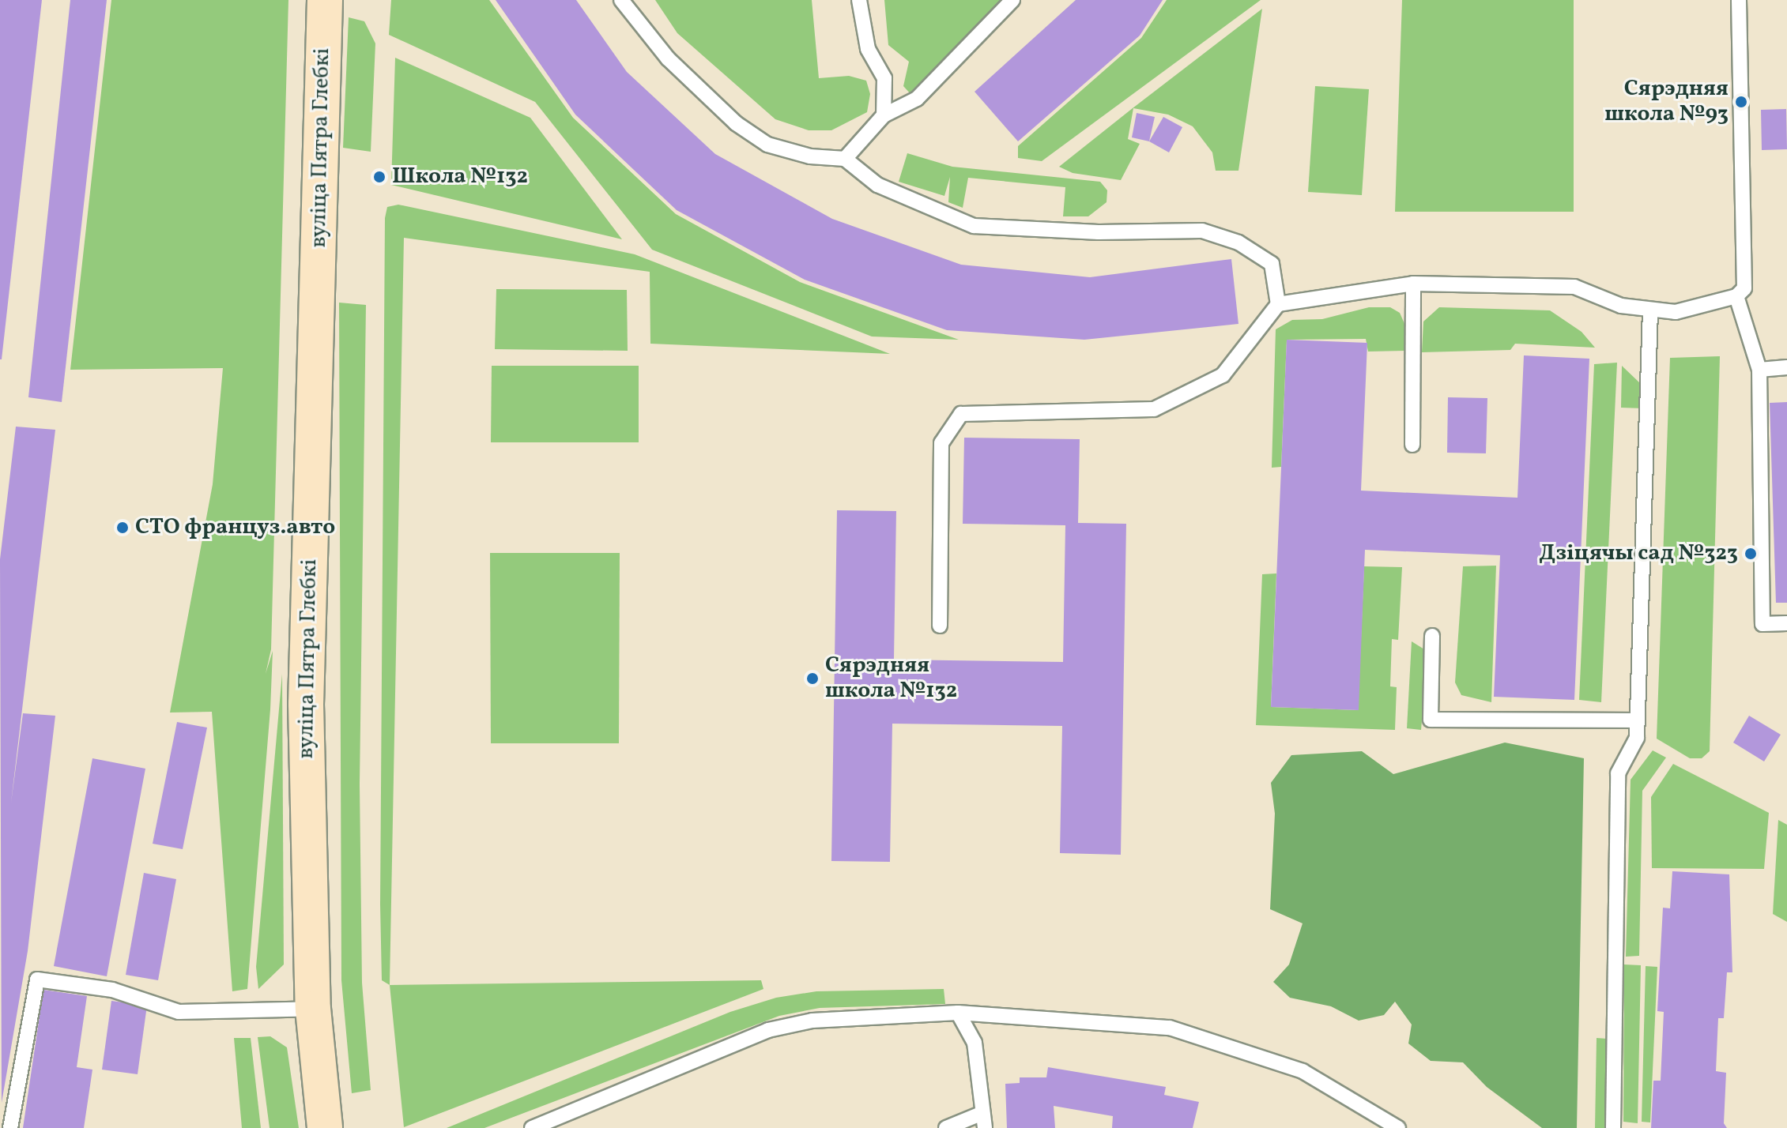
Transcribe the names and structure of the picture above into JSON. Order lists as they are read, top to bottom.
{
  "streets": {
    "main road": ["вуліца Пятра Глебкі"]
  },
  "places": [
    "Сярэдняя школа №93",
    "Школа №132",
    "СТО француз.авто",
    "Дзіцячы сад №323",
    "Сярэдняя школа №132"
  ]
}
